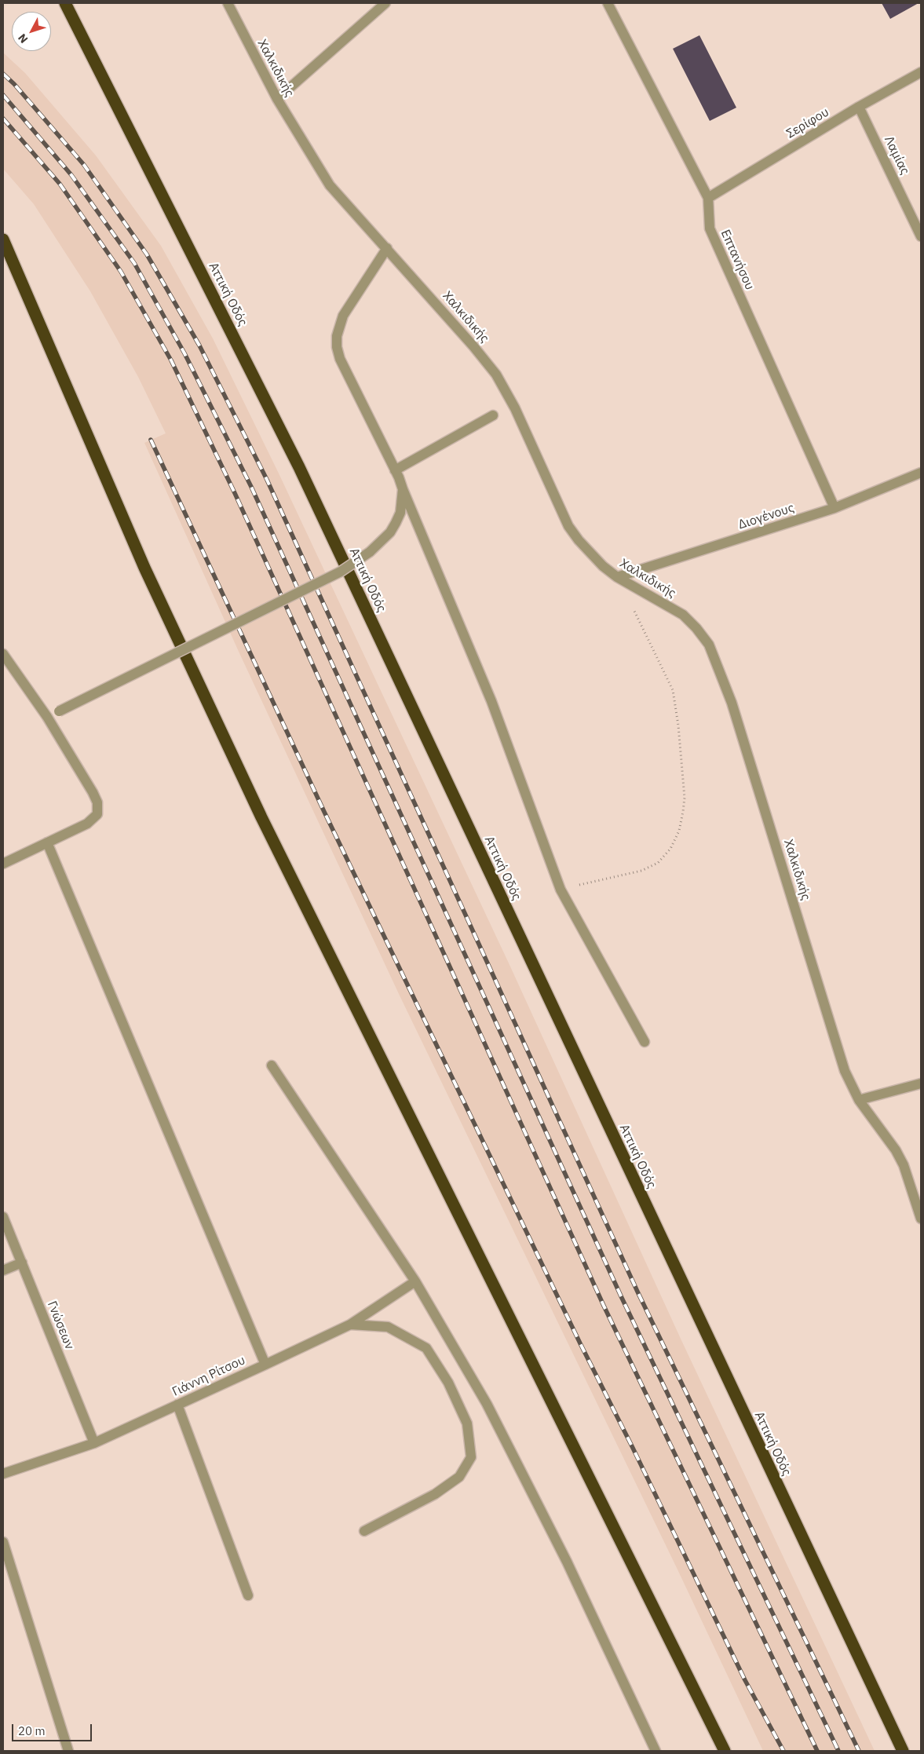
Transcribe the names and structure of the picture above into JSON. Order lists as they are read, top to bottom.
{
  "streets": {
    "highway": ["Αττική Οδός"],
    "street": [
      "Χαλκιδικής",
      "Σερίφου",
      "Λαμίας",
      "Επτανήσου",
      "Διογένους",
      "Γνώσεων",
      "Γιάννη Ρίτσου"
    ]
  },
  "crossings": [
    ["Χαλκιδικής", "Διογένους"],
    ["Σερίφου", "Λαμίας"],
    ["Σερίφου", "Επτανήσου"],
    ["Επτανήσου", "Διογένους"],
    ["Γνώσεων", "Γιάννη Ρίτσου"]
  ],
  "scale_bar": "20 m",
  "north": "bottom left"
}
